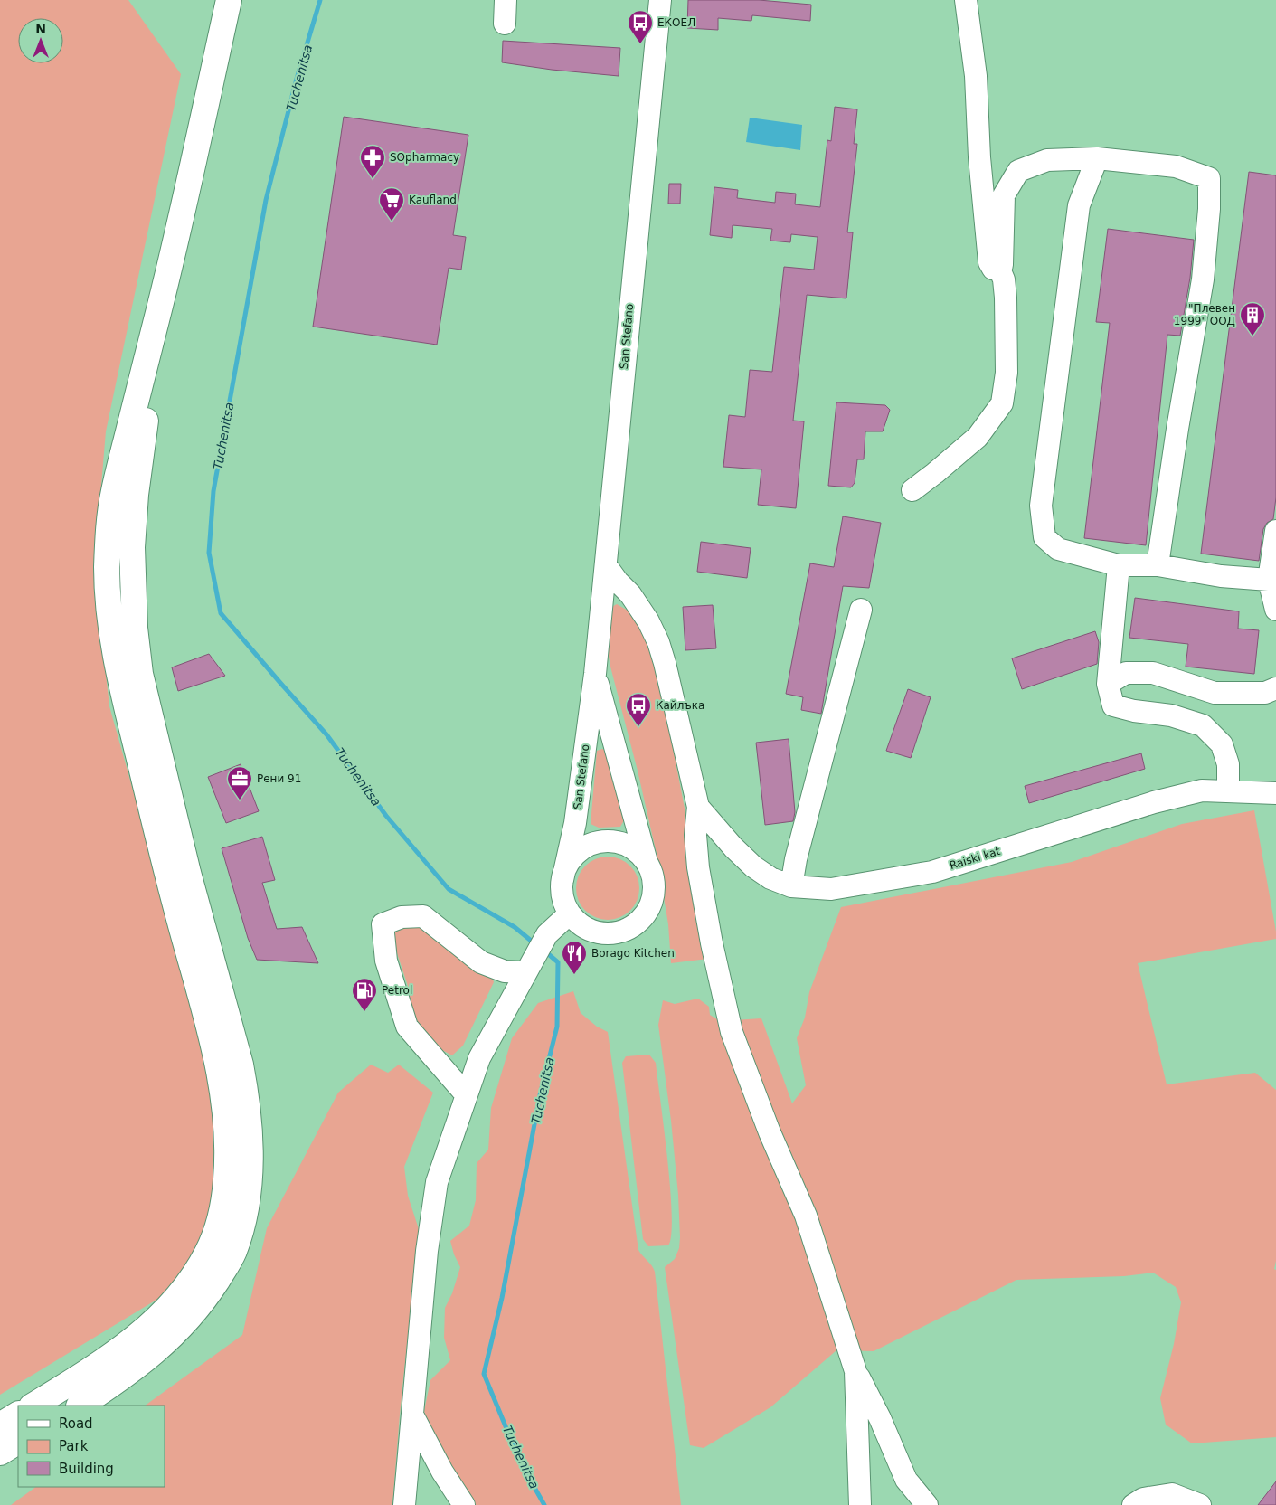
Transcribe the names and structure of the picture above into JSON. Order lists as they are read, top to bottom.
{
  "streets": {
    "street": ["San Stefano", "Raiski kat"]
  },
  "water": ["Tuchenitsa"],
  "places": {
    "bus stop": ["ЕКОЕЛ", "Кайлъка"],
    "pharmacy": ["SOpharmacy"],
    "supermarket": ["Kaufland"],
    "building": ["\"Плевен 1999\" ООД"],
    "office": ["Рени 91"],
    "restaurant": ["Borago Kitchen"],
    "fuel station": ["Petrol"]
  },
  "legend": ["Road", "Park", "Building"],
  "north": "top"
}
